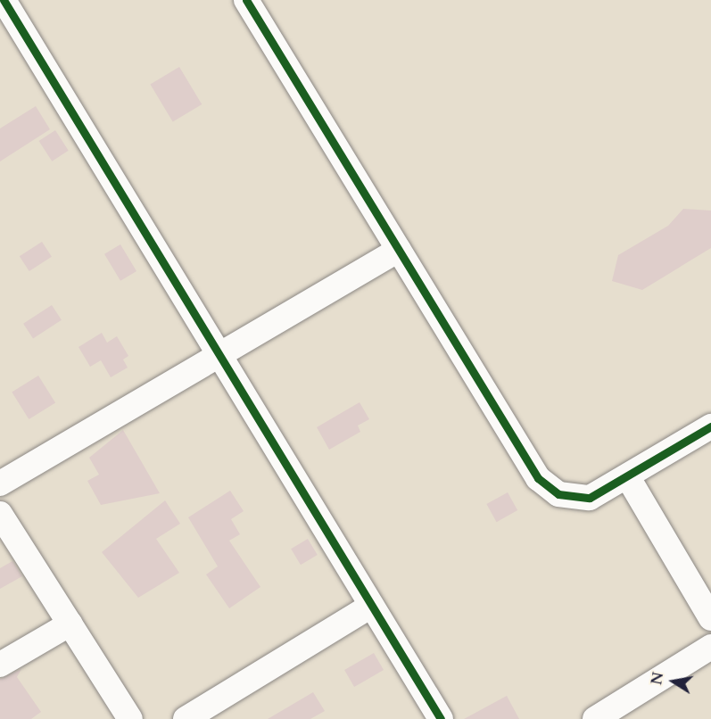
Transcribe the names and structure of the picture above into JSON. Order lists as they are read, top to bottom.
{
  "north": "left"
}
